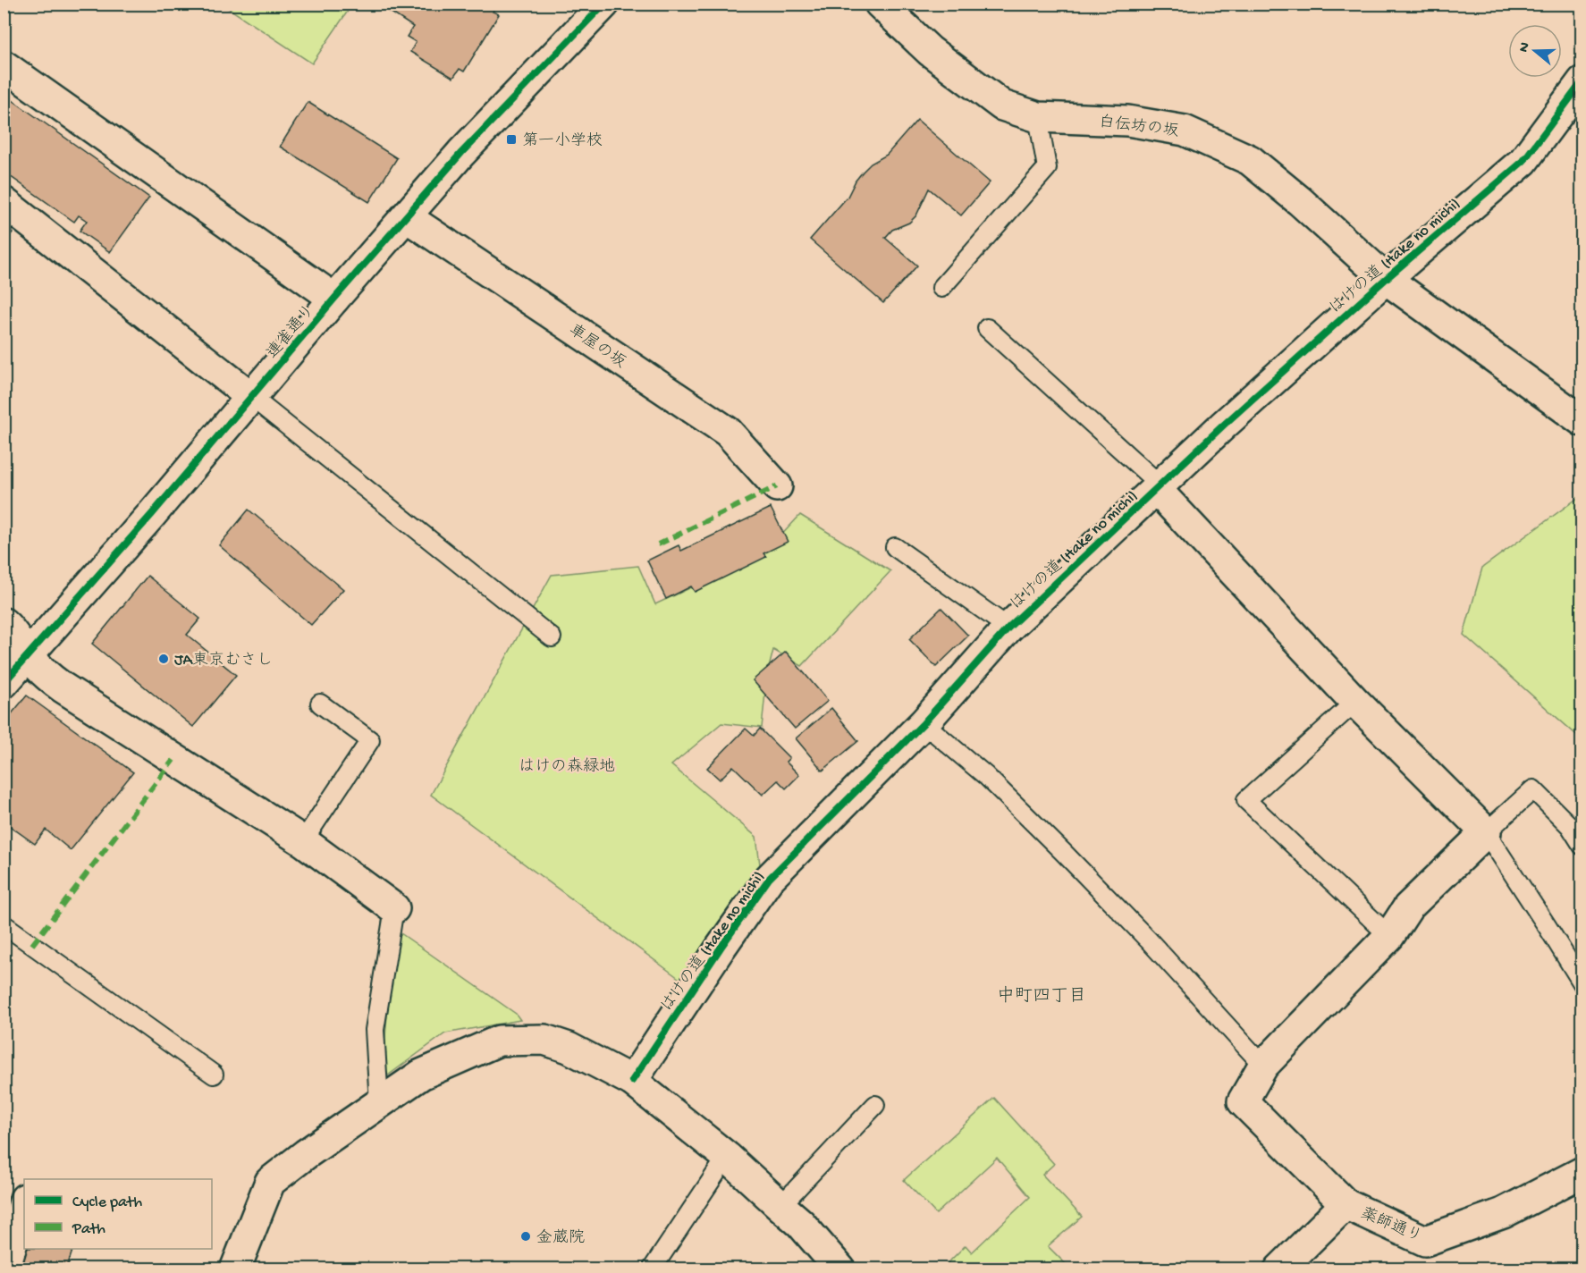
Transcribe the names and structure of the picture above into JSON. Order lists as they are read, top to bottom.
{
  "streets": {
    "street": [
      "白伝坊の坂",
      "はけの道 (Hake no michi)",
      "連雀通り",
      "車屋の坂",
      "薬師通り"
    ]
  },
  "crossings": [
    ["白伝坊の坂", "はけの道 (Hake no michi)"],
    ["連雀通り", "車屋の坂"]
  ],
  "districts": ["中町四丁目"],
  "parks": ["はけの森緑地"],
  "places": {
    "transit": ["第一小学校"],
    "other": ["JA東京むさし", "金蔵院"]
  },
  "legend": ["Cycle path", "Path"],
  "north": "left"
}
